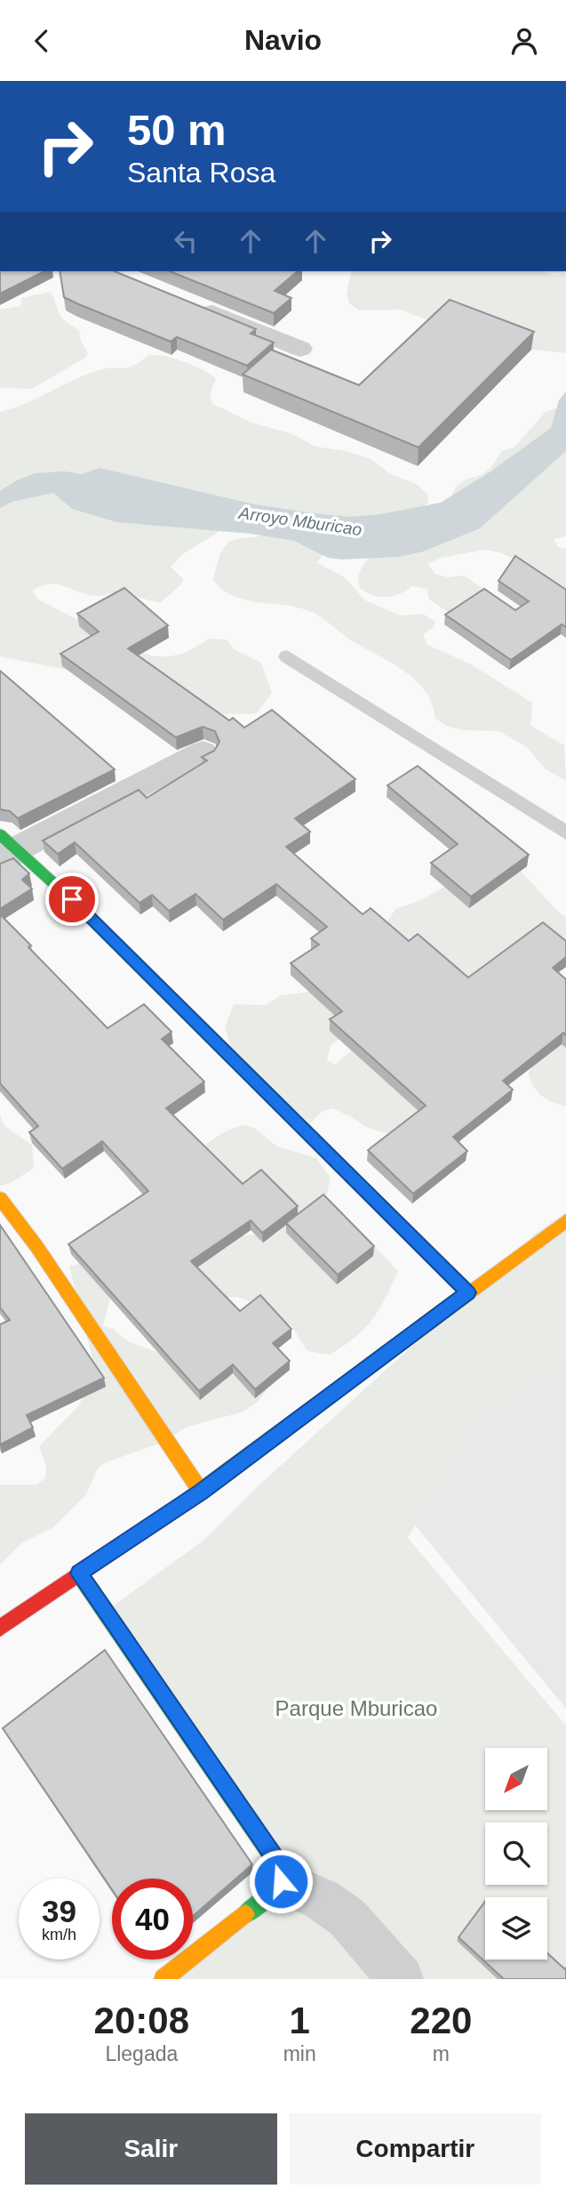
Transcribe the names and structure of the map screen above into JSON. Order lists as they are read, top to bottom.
{
  "water": ["Arroyo Mburicao"],
  "parks": ["Parque Mburicao"],
  "north": "bottom left",
  "page": {
    "header": "Navio",
    "turn": ["50 m", "Santa Rosa"],
    "speed": "39 km/h",
    "limit": "40",
    "eta": [
      "20:08",
      "Llegada",
      "1",
      "min",
      "220",
      "m"
    ],
    "buttons": ["Salir", "Compartir"]
  }
}
